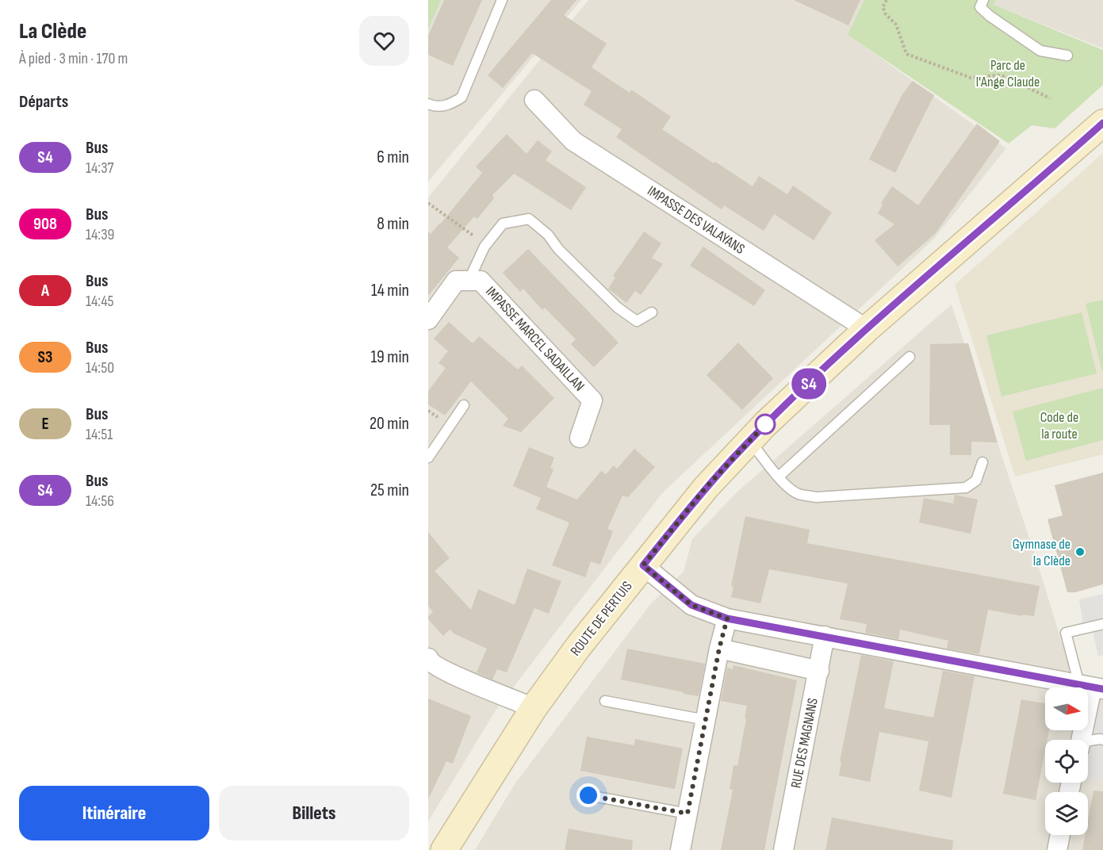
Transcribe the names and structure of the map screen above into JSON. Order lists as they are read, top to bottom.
{
  "streets": {
    "main road": ["ROUTE DE PERTUIS"],
    "street": ["IMPASSE DES VALAYANS", "IMPASSE MARCEL SADAILLAN", "RUE DES MAGNANS"]
  },
  "crossings": [
    ["IMPASSE DES VALAYANS", "ROUTE DE PERTUIS"]
  ],
  "parks": ["Parc de l'Ange Claude", "Code de la route"],
  "places": ["Gymnase de la Clède"],
  "lines": ["bus line S4"],
  "north": "right",
  "page": {
    "heading": [
      ["La Clède", "À pied · 3 min · 170 m"],
      "Départs"
    ],
    "on_map": "S4",
    "list": [
      {
        "mark": "S4",
        "name": "Bus",
        "note": "14:37",
        "value": "6 min"
      },
      {
        "mark": "908",
        "name": "Bus",
        "note": "14:39",
        "value": "8 min"
      },
      {
        "mark": "A",
        "name": "Bus",
        "note": "14:45",
        "value": "14 min"
      },
      {
        "mark": "S3",
        "name": "Bus",
        "note": "14:50",
        "value": "19 min"
      },
      {
        "mark": "E",
        "name": "Bus",
        "note": "14:51",
        "value": "20 min"
      },
      {
        "mark": "S4",
        "name": "Bus",
        "note": "14:56",
        "value": "25 min"
      }
    ],
    "buttons": ["Itinéraire", "Billets"]
  }
}
